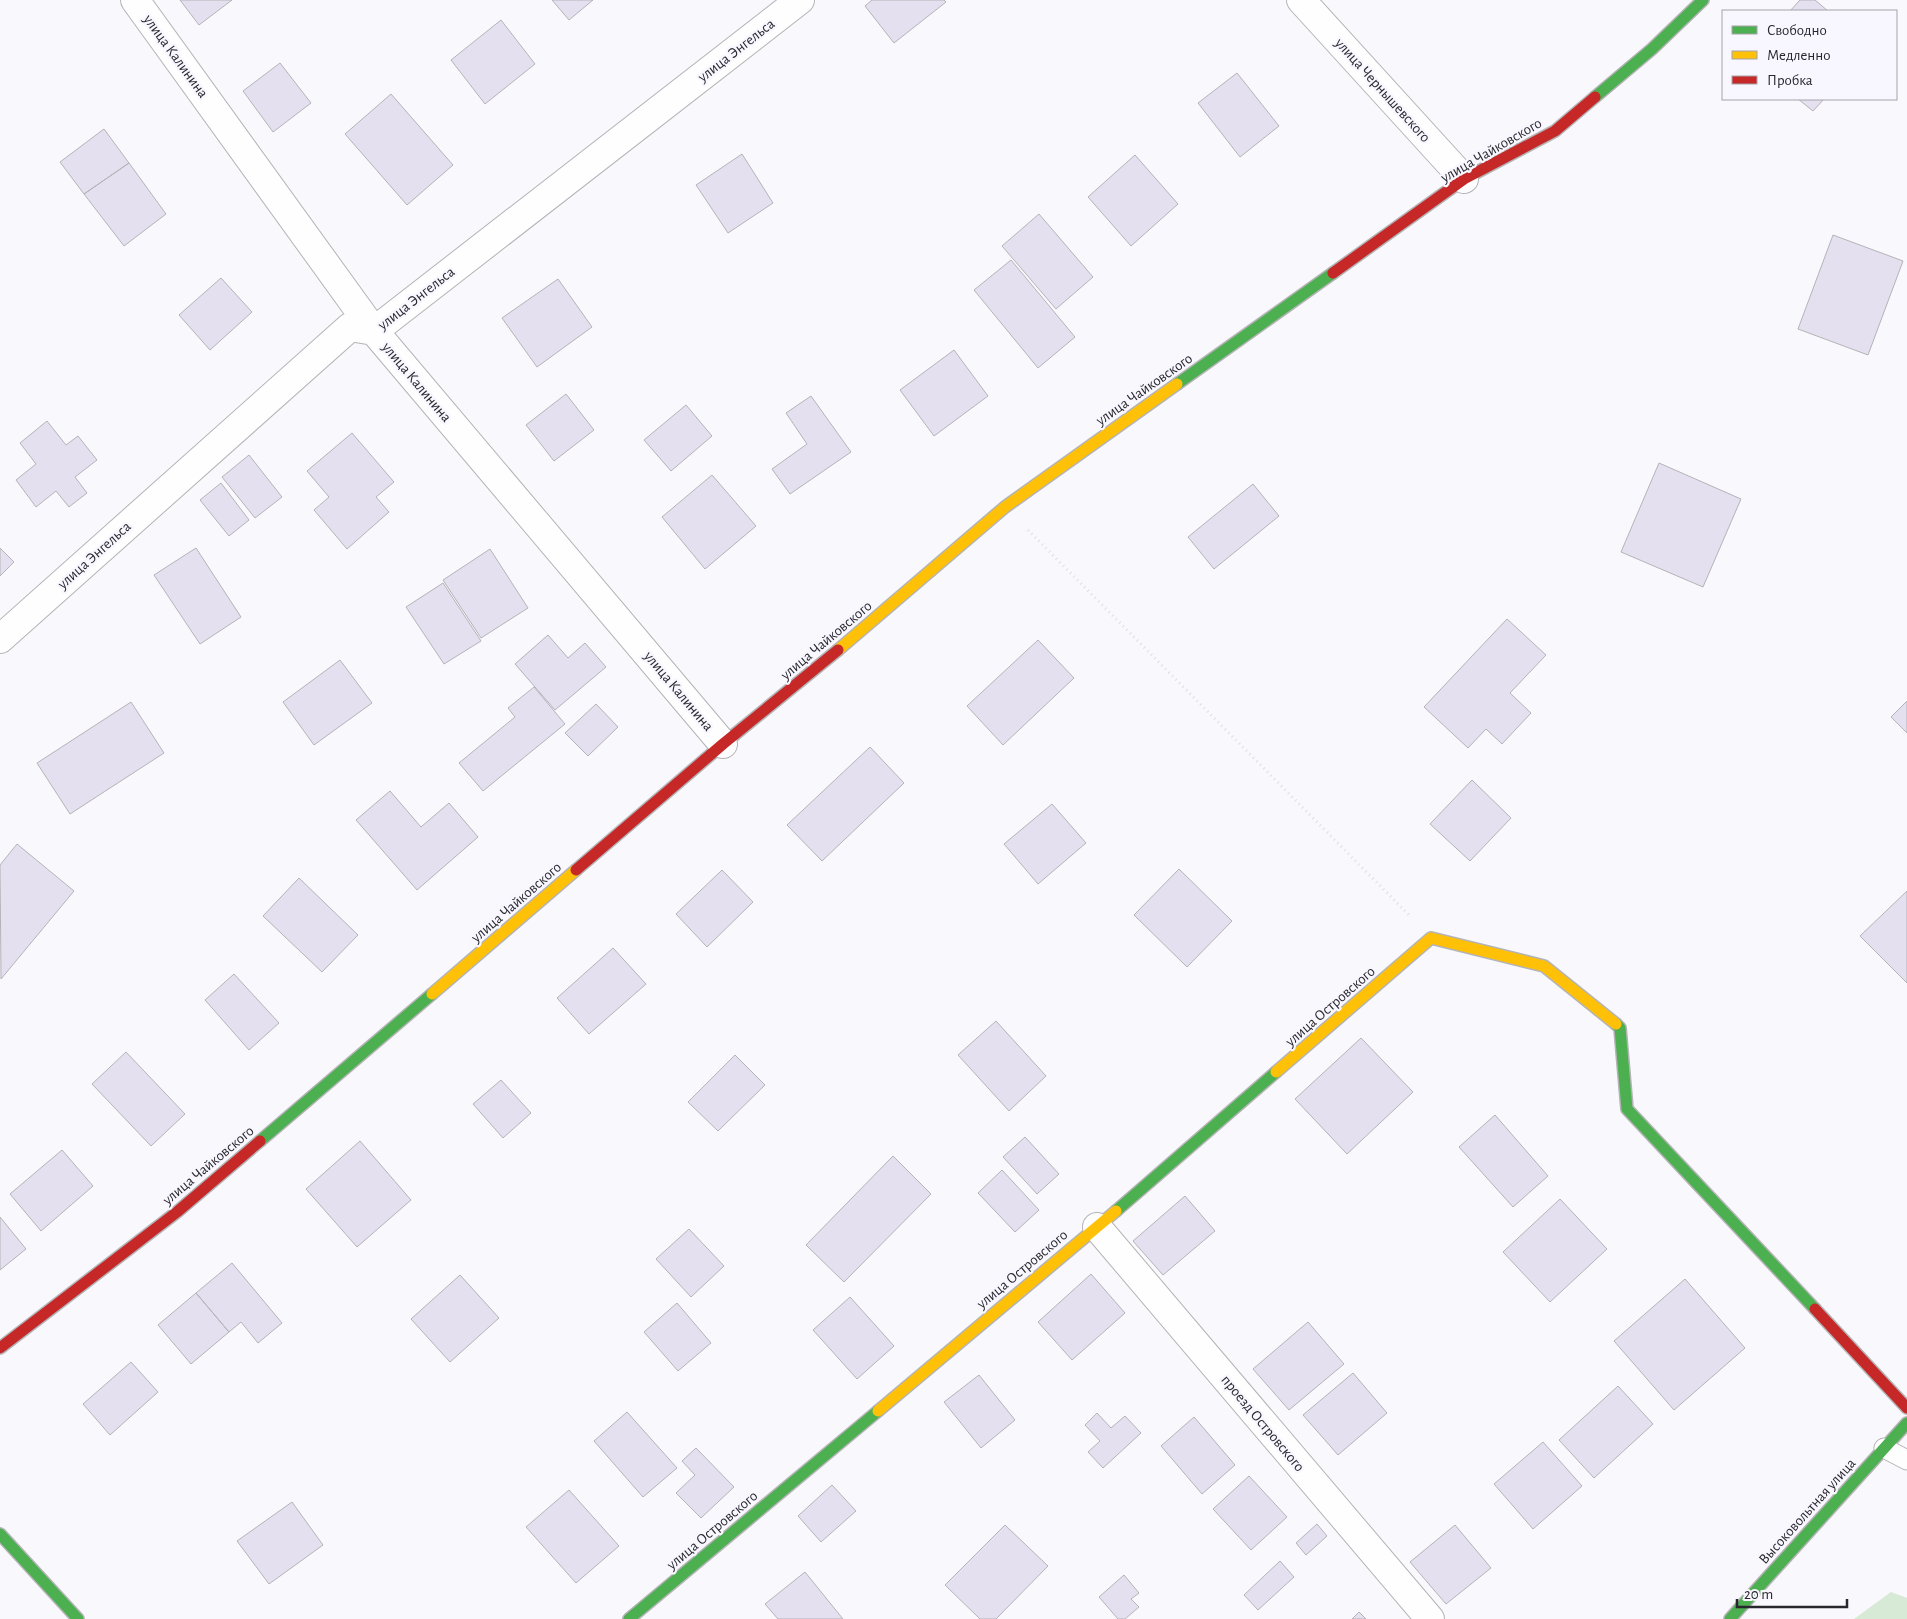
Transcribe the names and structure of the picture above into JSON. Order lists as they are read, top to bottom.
{
  "streets": {
    "street": [
      "улица Энгельса",
      "улица Калинина",
      "улица Чернышевского",
      "улица Чайковского",
      "улица Островского",
      "проезд Островского",
      "Высоковольтная улица"
    ]
  },
  "crossings": [
    ["улица Энгельса", "улица Калинина"],
    ["улица Калинина", "улица Чайковского"],
    ["улица Чернышевского", "улица Чайковского"],
    ["улица Островского", "проезд Островского"]
  ],
  "legend": ["Свободно", "Медленно", "Пробка"],
  "scale_bar": "20 m"
}
